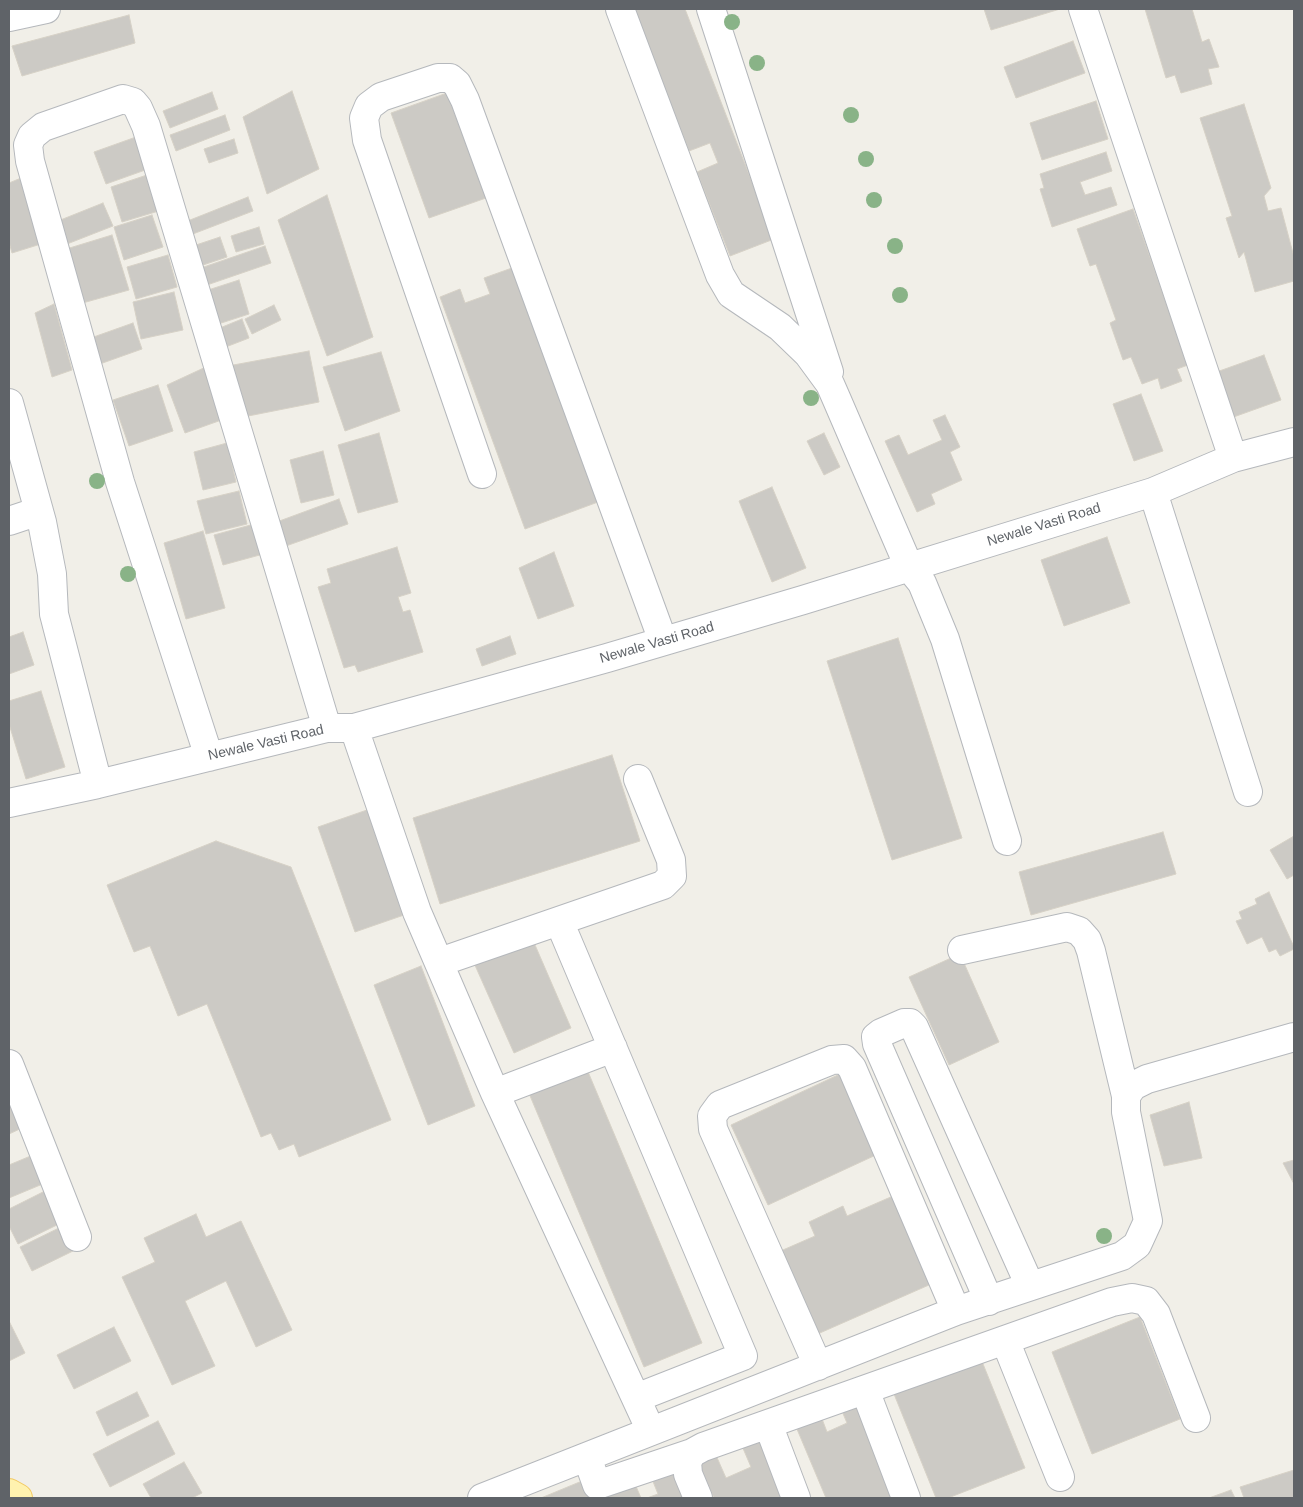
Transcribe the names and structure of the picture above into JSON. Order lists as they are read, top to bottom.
{
  "streets": {
    "street": ["Newale Vasti Road"]
  }
}
